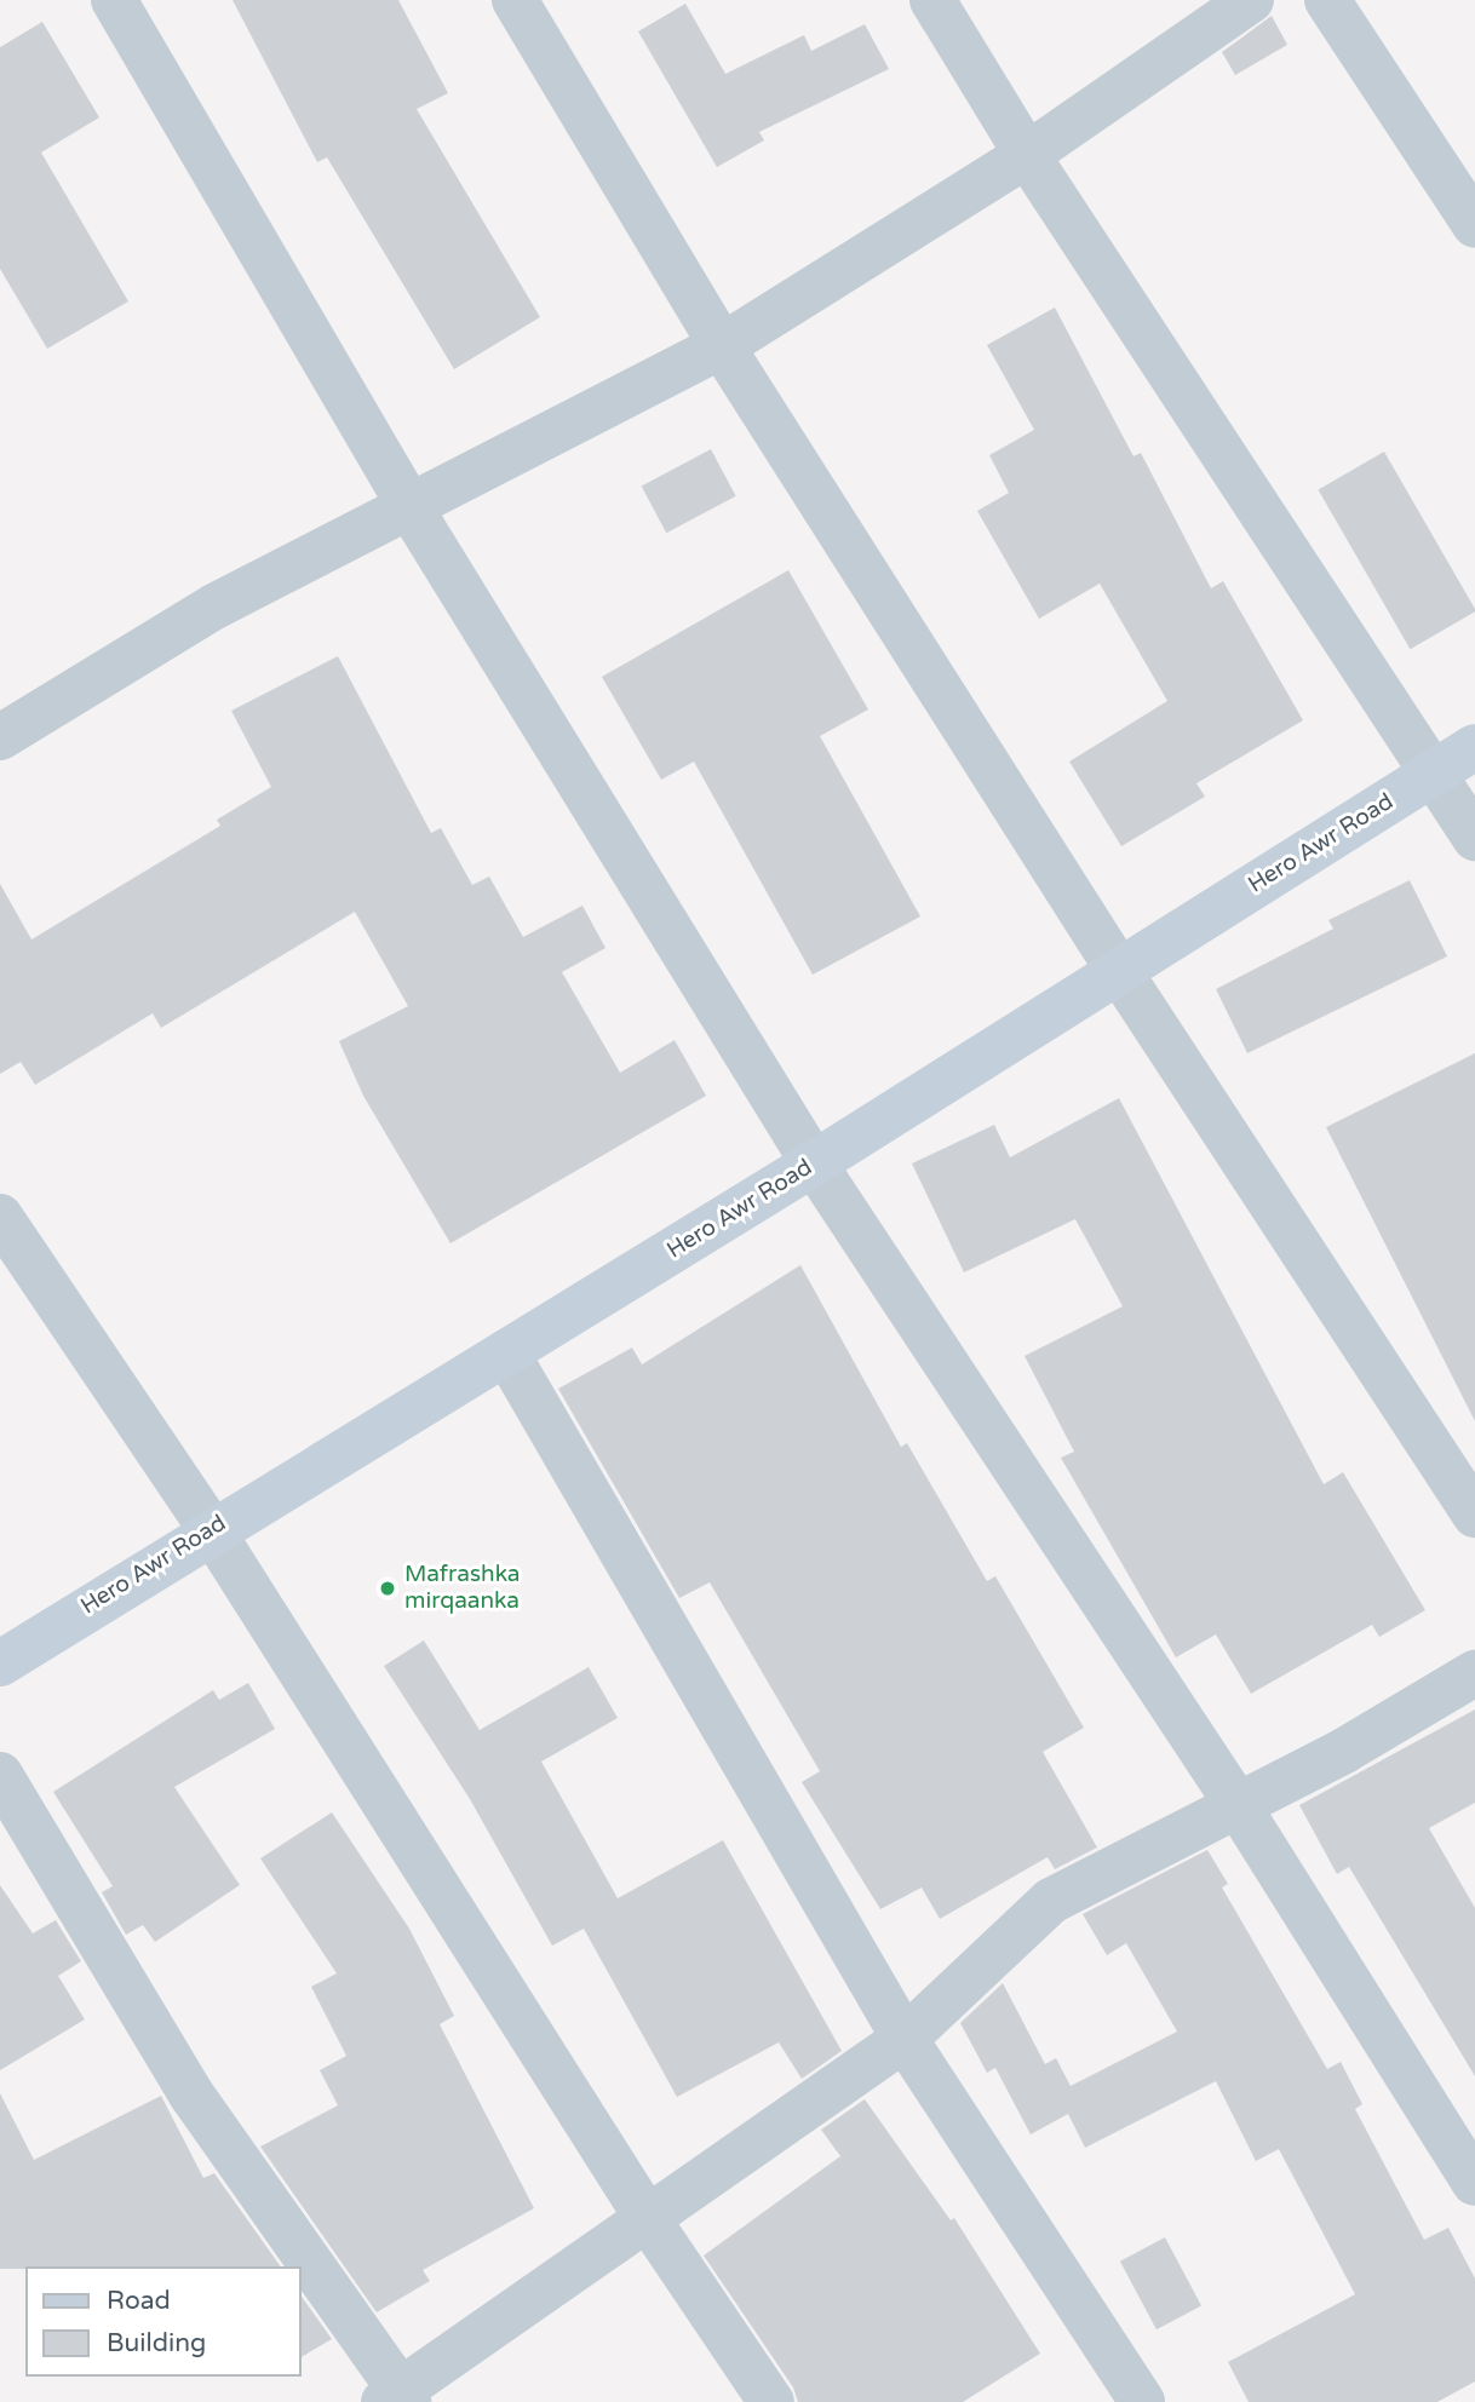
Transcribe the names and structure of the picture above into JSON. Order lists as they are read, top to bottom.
{
  "streets": {
    "main road": ["Hero Awr Road"]
  },
  "places": ["Mafrashka mirqaanka"],
  "legend": ["Road", "Building"]
}
